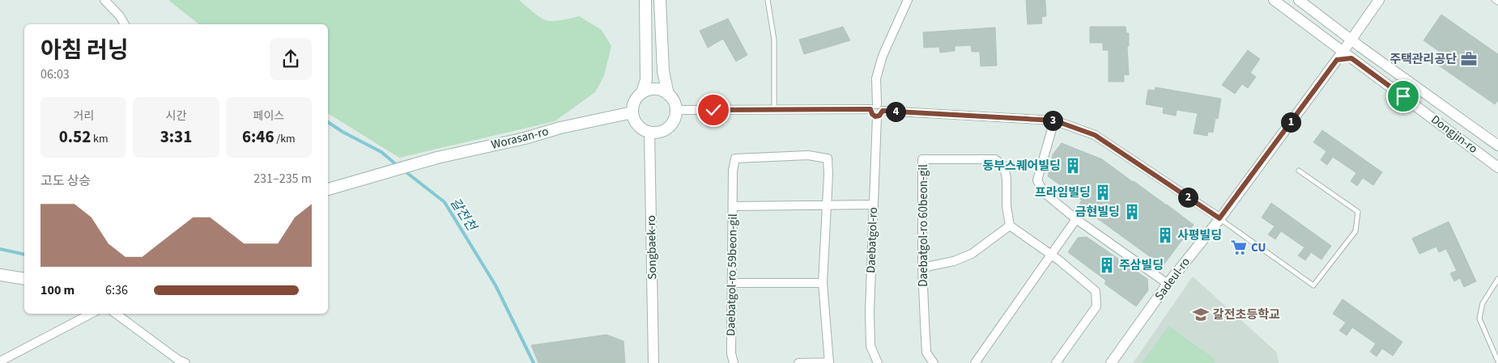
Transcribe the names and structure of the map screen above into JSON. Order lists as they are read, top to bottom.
{
  "streets": {
    "main road": ["Worasan-ro"],
    "street": [
      "Dongjin-ro",
      "Daebatgol-ro 60beon-gil",
      "Daebatgol-ro",
      "Songbaek-ro",
      "Daebatgol-ro 59beon-gil",
      "Sadeul-ro"
    ]
  },
  "crossings": [
    ["Dongjin-ro", "Sadeul-ro"],
    ["Worasan-ro", "Songbaek-ro"],
    ["Daebatgol-ro", "Daebatgol-ro 59beon-gil"]
  ],
  "water": ["갈전천"],
  "places": {
    "office": ["주택관리공단"],
    "building": [
      "동부스퀘어빌딩",
      "프라임빌딩",
      "금현빌딩",
      "사평빌딩",
      "주삼빌딩"
    ],
    "supermarket": ["CU"],
    "school or university": ["갈전초등학교"]
  },
  "page": {
    "heading": ["아침 러닝", "06:03"],
    "stats": [
      ["거리", "0.52 km"],
      ["시간", "3:31"],
      ["페이스", "6:46 /km"]
    ],
    "pins": [
      "4",
      "3",
      "1",
      "2"
    ],
    "chart": ["고도 상승", "231–235 m"],
    "list": [
      {
        "name": "100 m",
        "note": "6:36"
      }
    ]
  }
}
